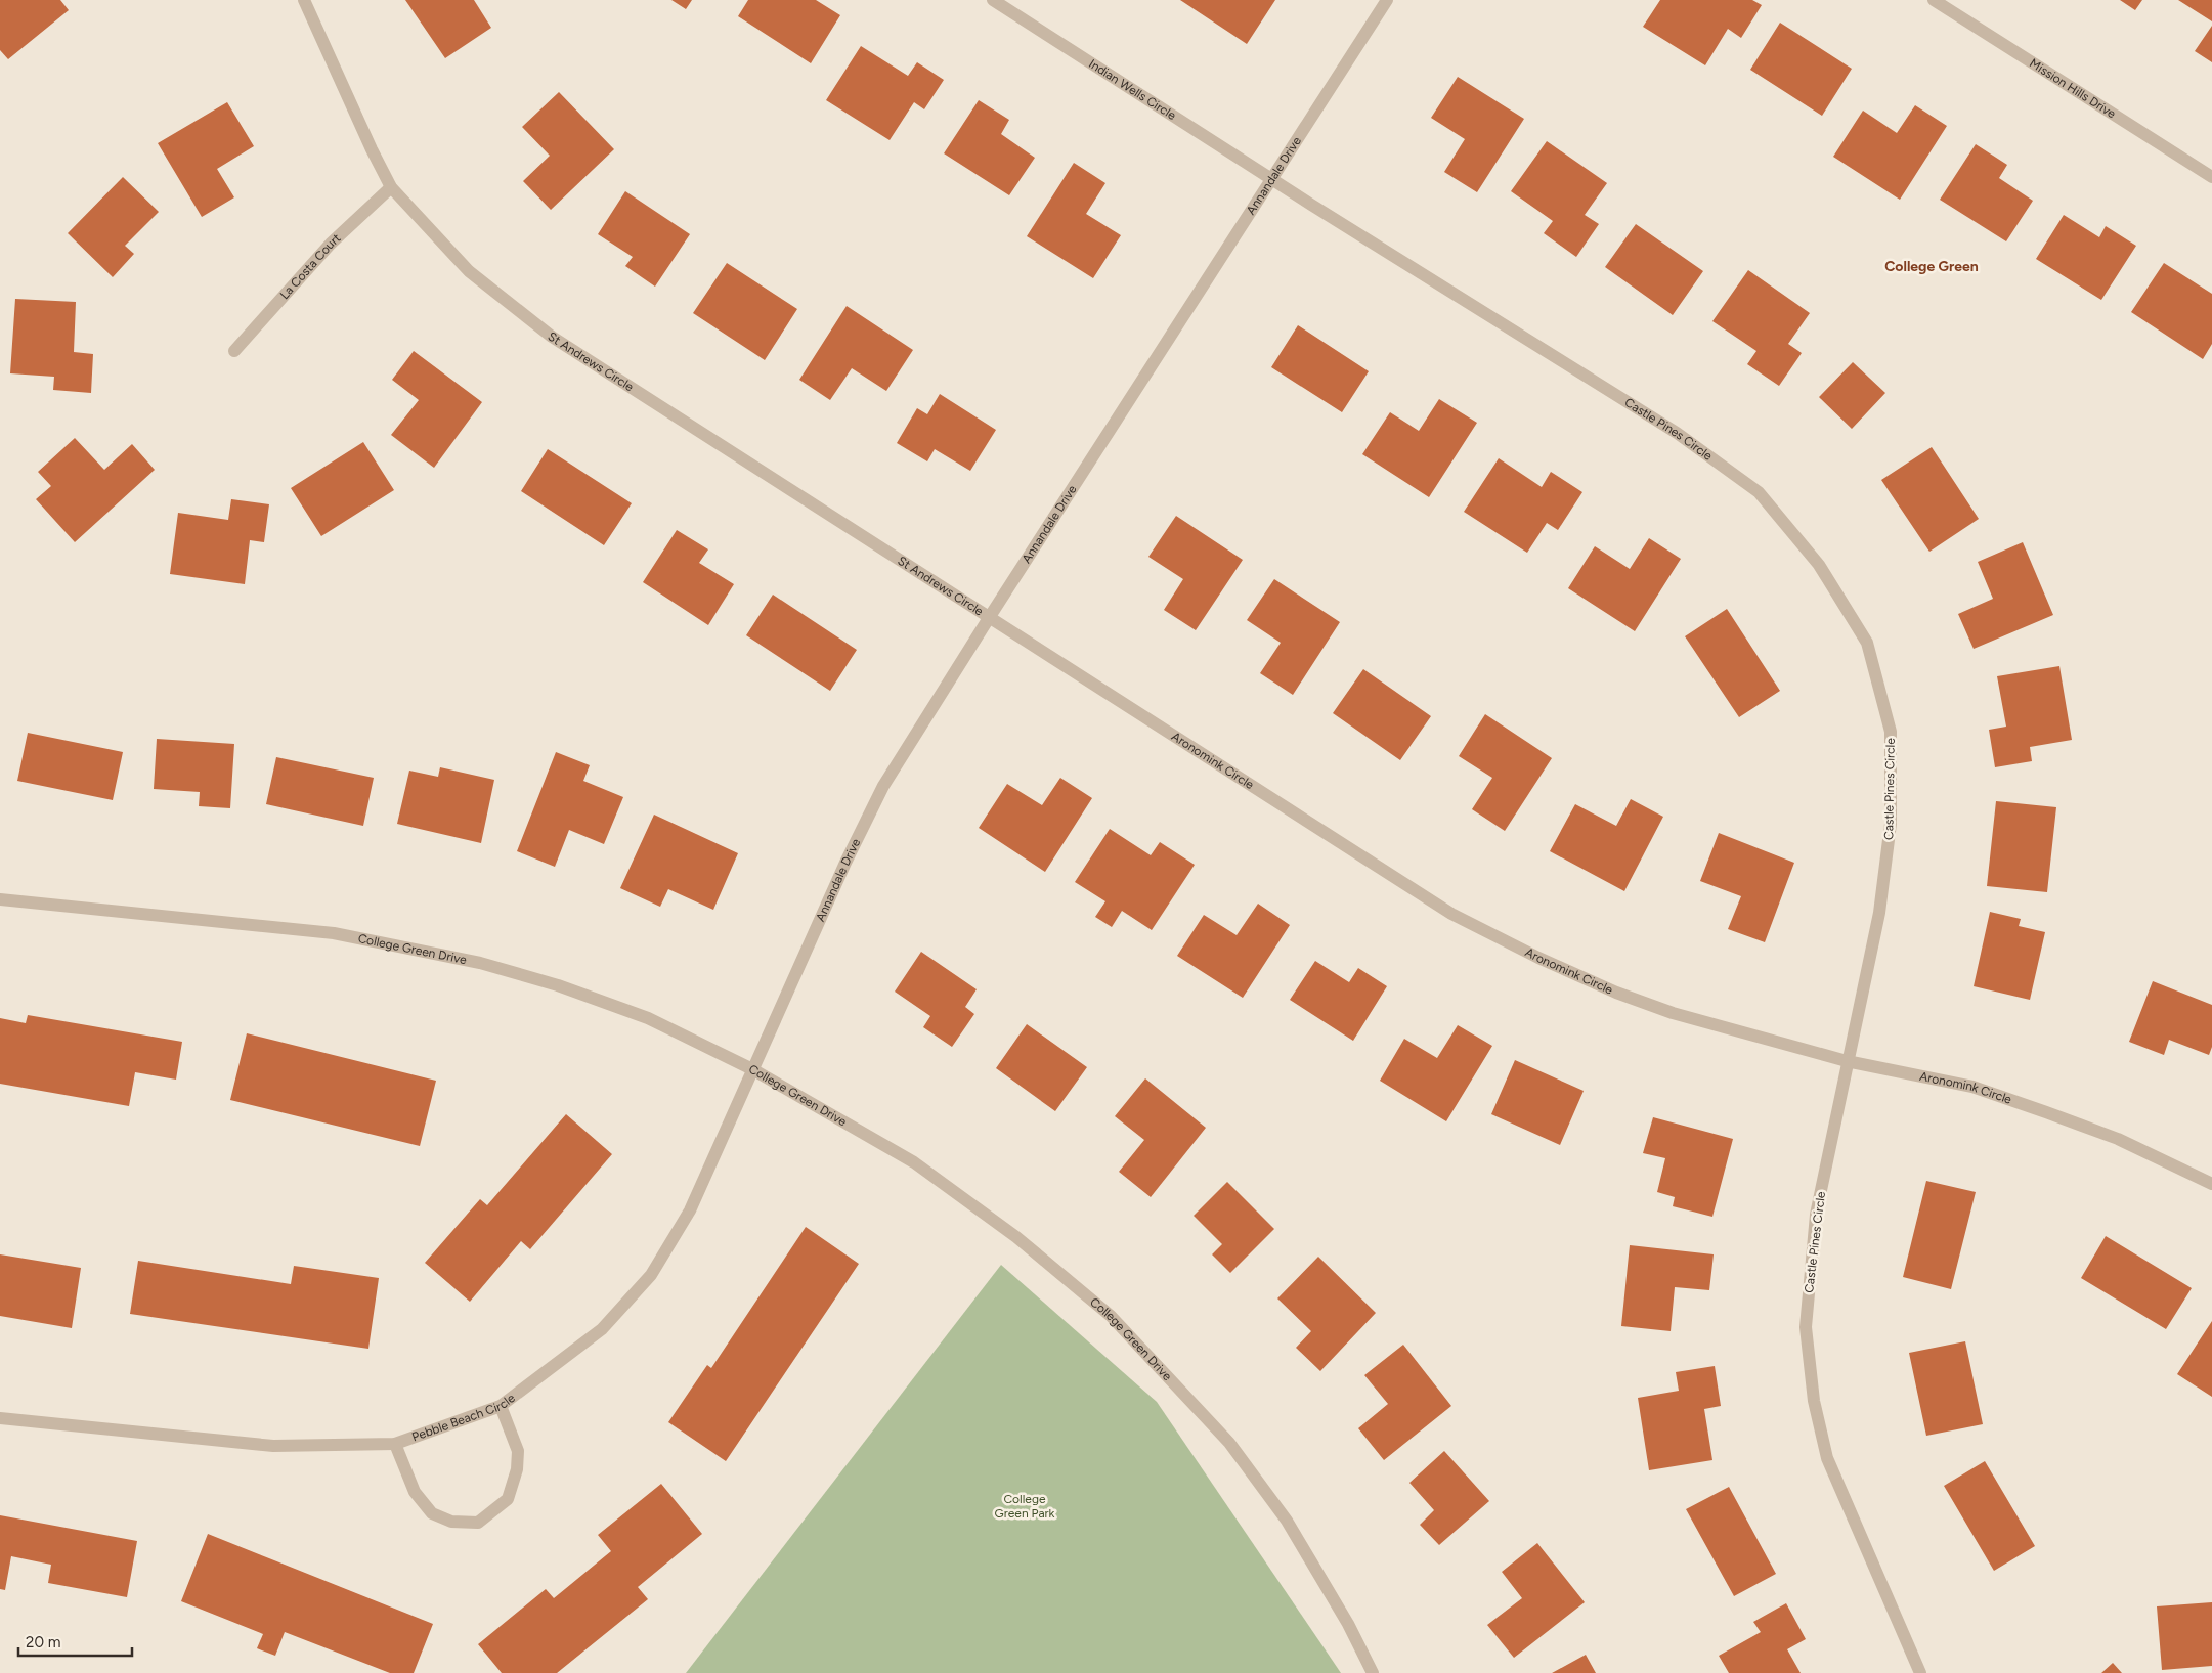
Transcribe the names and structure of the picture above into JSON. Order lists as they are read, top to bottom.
{
  "streets": {
    "street": [
      "Mission Hills Drive",
      "Indian Wells Circle",
      "Annandale Drive",
      "La Costa Court",
      "St Andrews Circle",
      "Castle Pines Circle",
      "Aronomink Circle",
      "College Green Drive",
      "Pebble Beach Circle"
    ]
  },
  "crossings": [
    ["Indian Wells Circle", "Annandale Drive"],
    ["Indian Wells Circle", "Castle Pines Circle"],
    ["Annandale Drive", "St Andrews Circle"],
    ["Annandale Drive", "Castle Pines Circle"],
    ["Annandale Drive", "Aronomink Circle"],
    ["Annandale Drive", "College Green Drive"],
    ["Annandale Drive", "Pebble Beach Circle"],
    ["La Costa Court", "St Andrews Circle"],
    ["St Andrews Circle", "Aronomink Circle"],
    ["Castle Pines Circle", "Aronomink Circle"],
    ["College Green Drive", "Pebble Beach Circle"]
  ],
  "districts": ["College Green"],
  "parks": ["College Green Park"],
  "scale_bar": "20 m"
}
